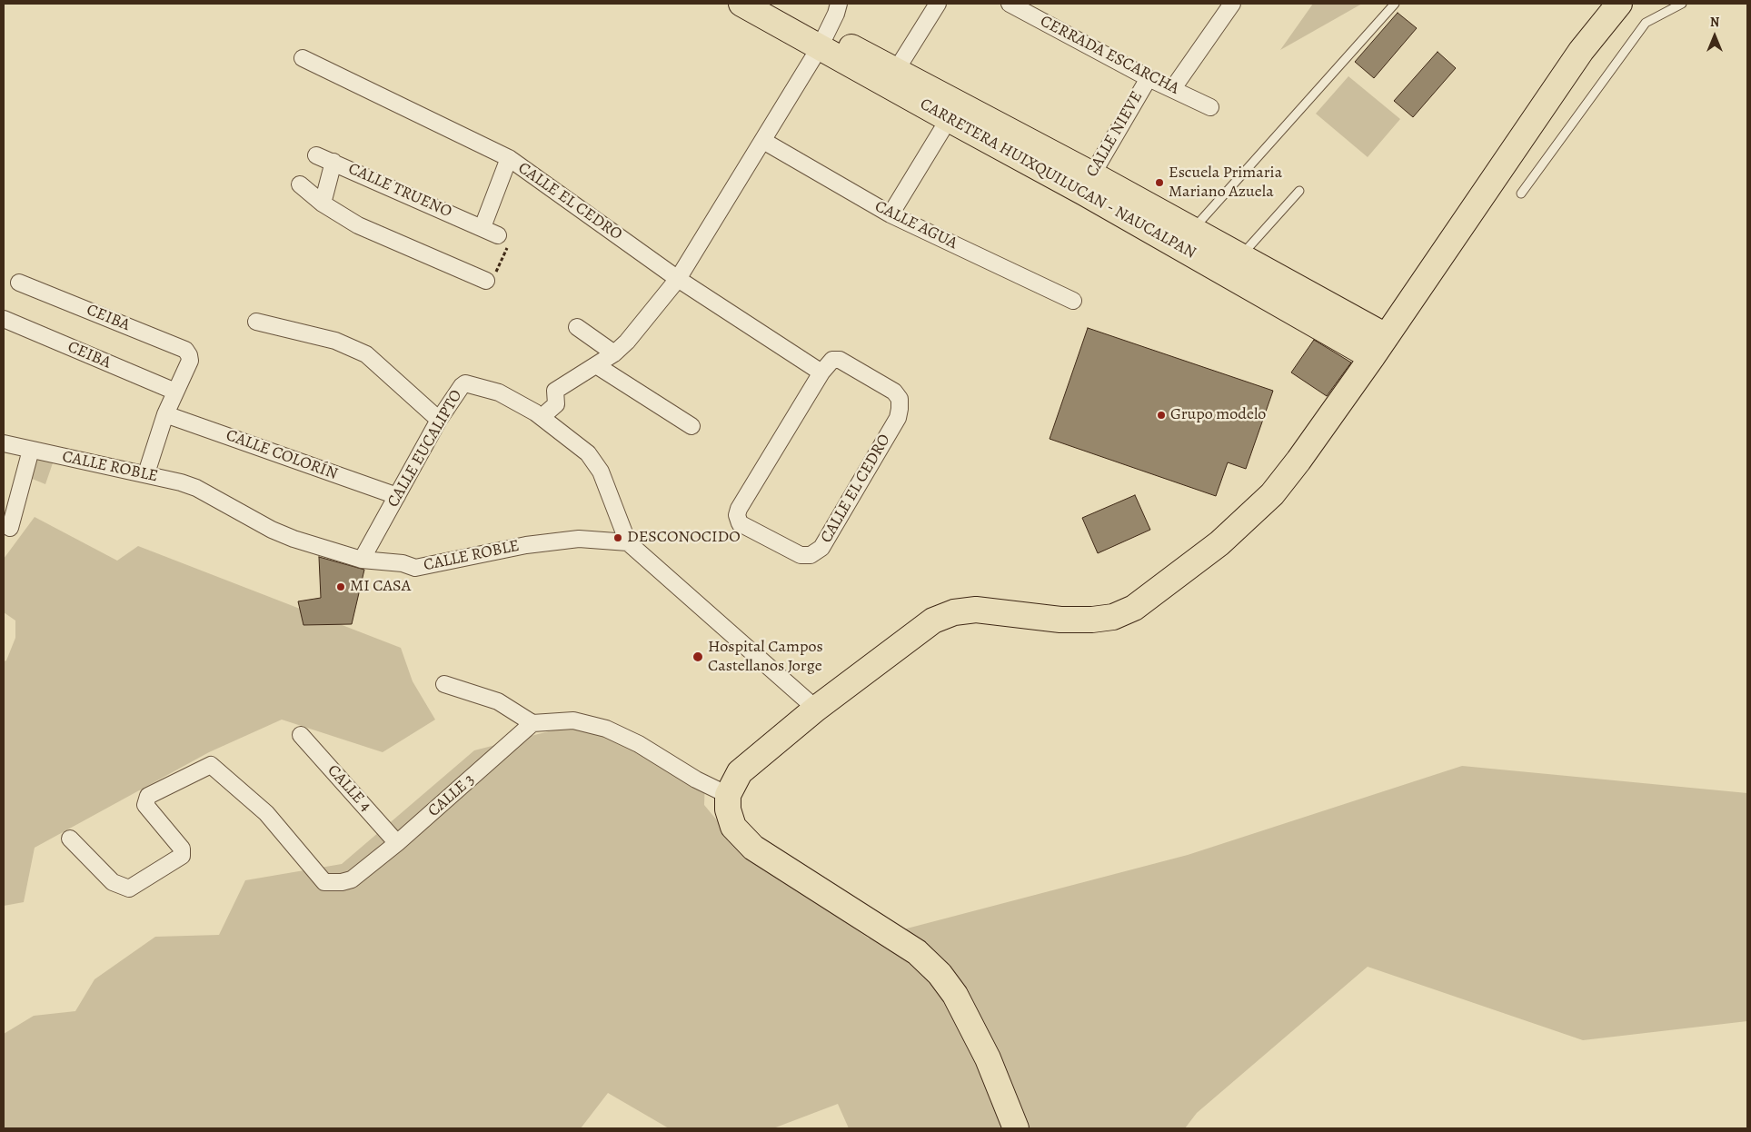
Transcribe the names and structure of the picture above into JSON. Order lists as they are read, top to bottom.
{
  "streets": {
    "main road": ["CARRETERA HUIXQUILUCAN - NAUCALPAN"],
    "street": [
      "CERRADA ESCARCHA",
      "CALLE NIEVE",
      "CALLE TRUENO",
      "CALLE EL CEDRO",
      "CALLE AGUA",
      "CEIBA",
      "CALLE EUCALIPTO",
      "CALLE COLORÍN",
      "CALLE ROBLE",
      "CALLE 4",
      "CALLE 3"
    ]
  },
  "crossings": [
    ["CERRADA ESCARCHA", "CALLE NIEVE"],
    ["CALLE NIEVE", "CARRETERA HUIXQUILUCAN - NAUCALPAN"],
    ["CALLE EUCALIPTO", "CALLE COLORÍN"],
    ["CALLE EUCALIPTO", "CALLE ROBLE"],
    ["CALLE 4", "CALLE 3"]
  ],
  "places": [
    "Escuela Primaria Mariano Azuela",
    "Grupo modelo",
    "DESCONOCIDO",
    "MI CASA",
    "Hospital Campos Castellanos Jorge"
  ],
  "north": "top"
}
